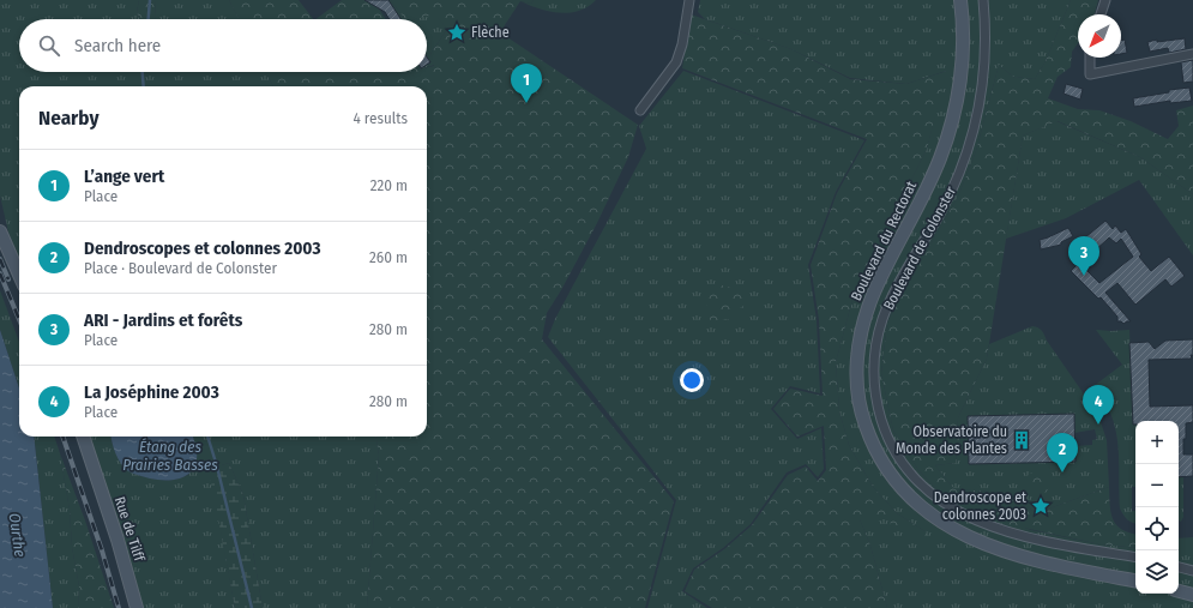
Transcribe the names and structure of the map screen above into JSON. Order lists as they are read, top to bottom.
{
  "streets": {
    "main road": ["Boulevard du Rectorat", "Rue de Tilff"],
    "street": ["Boulevard de Colonster"]
  },
  "water": ["Étang des Prairies Basses", "Ourthe"],
  "places": {
    "place": ["Flèche", "Dendroscope et colonnes 2003"],
    "building": ["Observatoire du Monde des Plantes"]
  },
  "north": "bottom left",
  "page": {
    "search": "Search here",
    "pins": [
      "1",
      "3",
      "4",
      "2"
    ],
    "heading": ["Nearby", "4 results"],
    "list": [
      {
        "mark": "1",
        "name": "L’ange vert",
        "note": "Place",
        "value": "220 m"
      },
      {
        "mark": "2",
        "name": "Dendroscopes et colonnes 2003",
        "note": "Place · Boulevard de Colonster",
        "value": "260 m"
      },
      {
        "mark": "3",
        "name": "ARI - Jardins et forêts",
        "note": "Place",
        "value": "280 m"
      },
      {
        "mark": "4",
        "name": "La Joséphine 2003",
        "note": "Place",
        "value": "280 m"
      }
    ],
    "map_buttons": ["+", "−"]
  }
}
